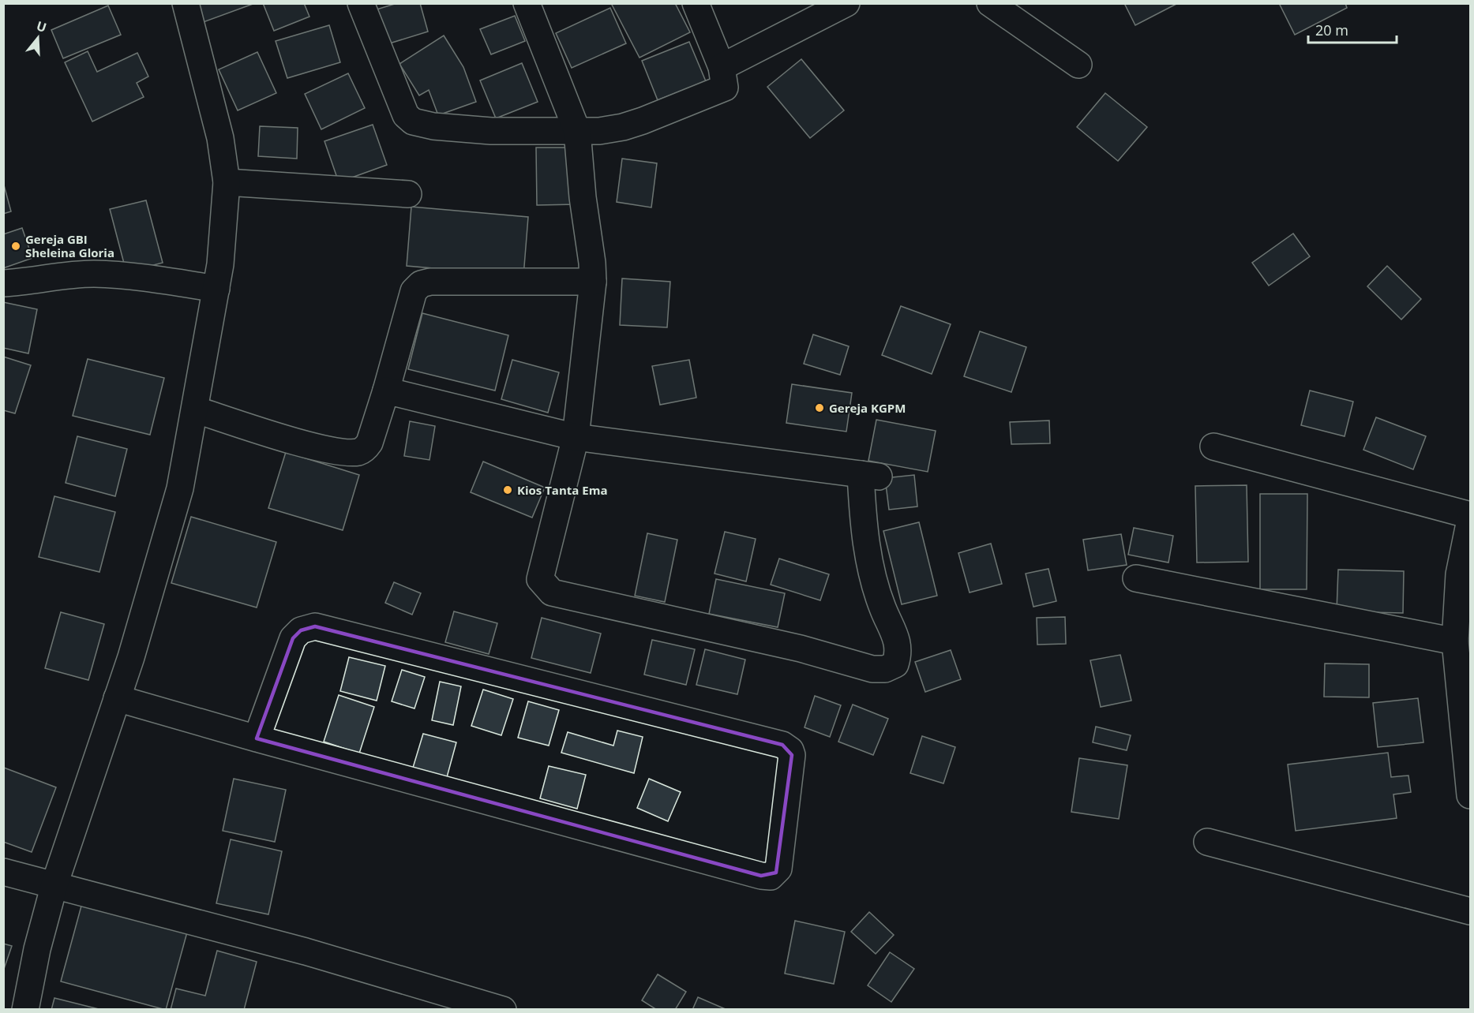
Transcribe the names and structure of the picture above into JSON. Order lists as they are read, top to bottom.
{
  "places": ["Gereja GBI Sheleina Gloria", "Gereja KGPM", "Kios Tanta Ema"],
  "scale_bar": "20 m",
  "north": "top"
}
